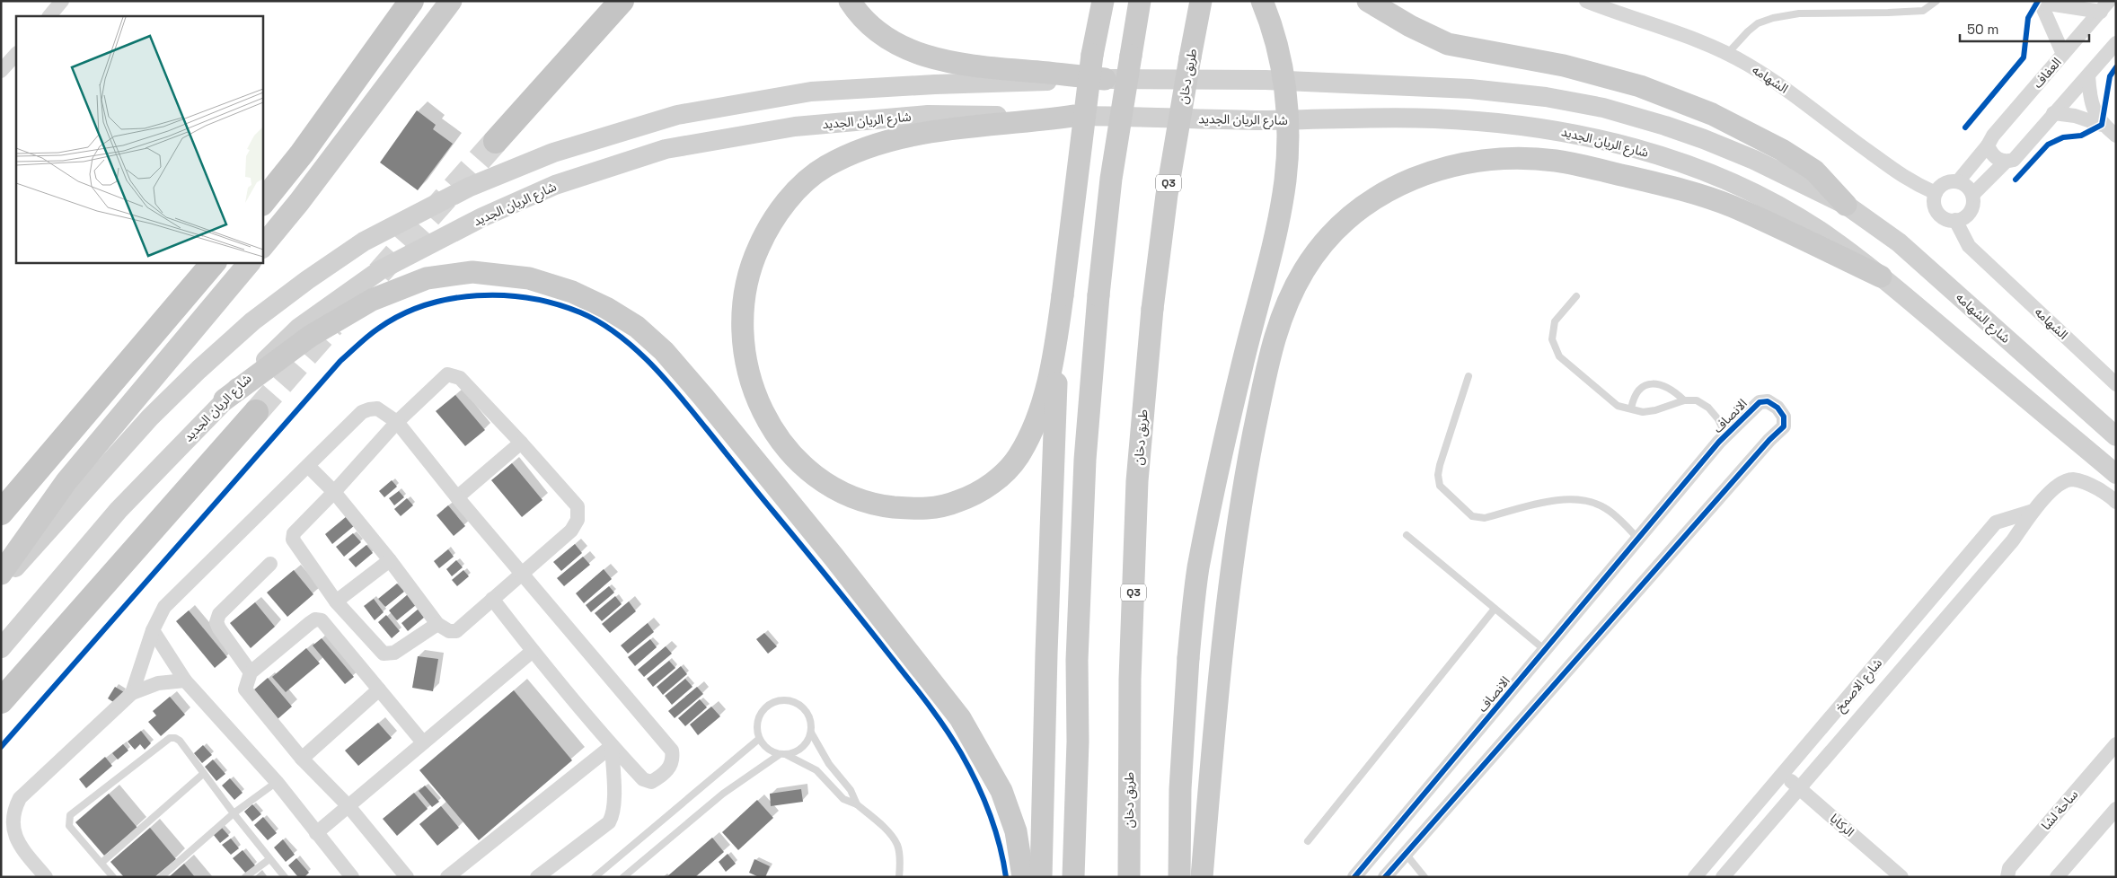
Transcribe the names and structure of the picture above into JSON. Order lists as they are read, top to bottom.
{
  "streets": {
    "main road": [
      "طريق دخان",
      "شارع الريان الجديد",
      "Q3",
      "شارع الشهامه"
    ],
    "street": [
      "العفاف",
      "الشهامه",
      "الانصاف",
      "شارع الاصمخ",
      "ساحة لشا",
      "الركايا"
    ]
  },
  "crossings": [
    ["العفاف", "الشهامه"],
    ["شارع الاصمخ", "الركايا"]
  ],
  "scale_bar": "50 m"
}
